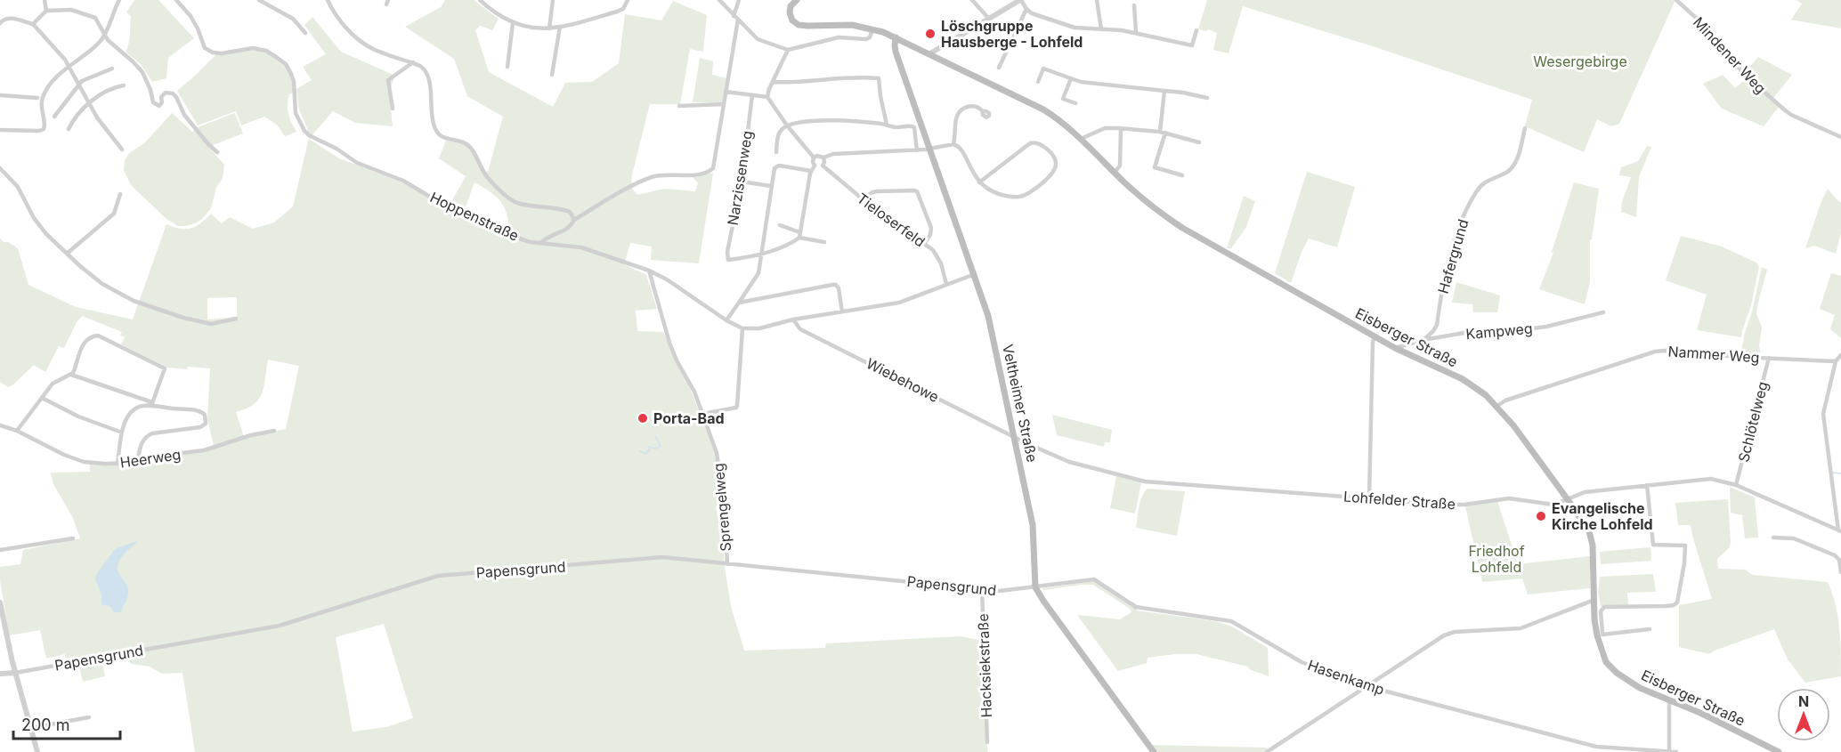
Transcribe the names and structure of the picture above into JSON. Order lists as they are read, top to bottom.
{
  "streets": {
    "main road": ["Eisberger Straße", "Veltheimer Straße"],
    "street": [
      "Mindener Weg",
      "Narzissenweg",
      "Hoppenstraße",
      "Tieloserfeld",
      "Hafergrund",
      "Kampweg",
      "Nammer Weg",
      "Wiebehowe",
      "Schlötelweg",
      "Heerweg",
      "Lohfelder Straße",
      "Sprengelweg",
      "Papensgrund",
      "Hacksiekstraße",
      "Hasenkamp"
    ]
  },
  "crossings": [
    ["Hoppenstraße", "Sprengelweg"],
    ["Hafergrund", "Kampweg"],
    ["Kampweg", "Eisberger Straße"],
    ["Eisberger Straße", "Nammer Weg"],
    ["Eisberger Straße", "Veltheimer Straße"],
    ["Eisberger Straße", "Lohfelder Straße"],
    ["Nammer Weg", "Schlötelweg"],
    ["Wiebehowe", "Veltheimer Straße"],
    ["Wiebehowe", "Lohfelder Straße"],
    ["Veltheimer Straße", "Lohfelder Straße"],
    ["Veltheimer Straße", "Papensgrund"],
    ["Veltheimer Straße", "Hasenkamp"],
    ["Schlötelweg", "Lohfelder Straße"],
    ["Sprengelweg", "Papensgrund"],
    ["Papensgrund", "Hacksiekstraße"],
    ["Papensgrund", "Hasenkamp"]
  ],
  "parks": ["Wesergebirge", "Friedhof Lohfeld"],
  "places": ["Löschgruppe Hausberge - Lohfeld", "Porta-Bad", "Evangelische Kirche Lohfeld"],
  "scale_bar": "200 m",
  "north": "top"
}
